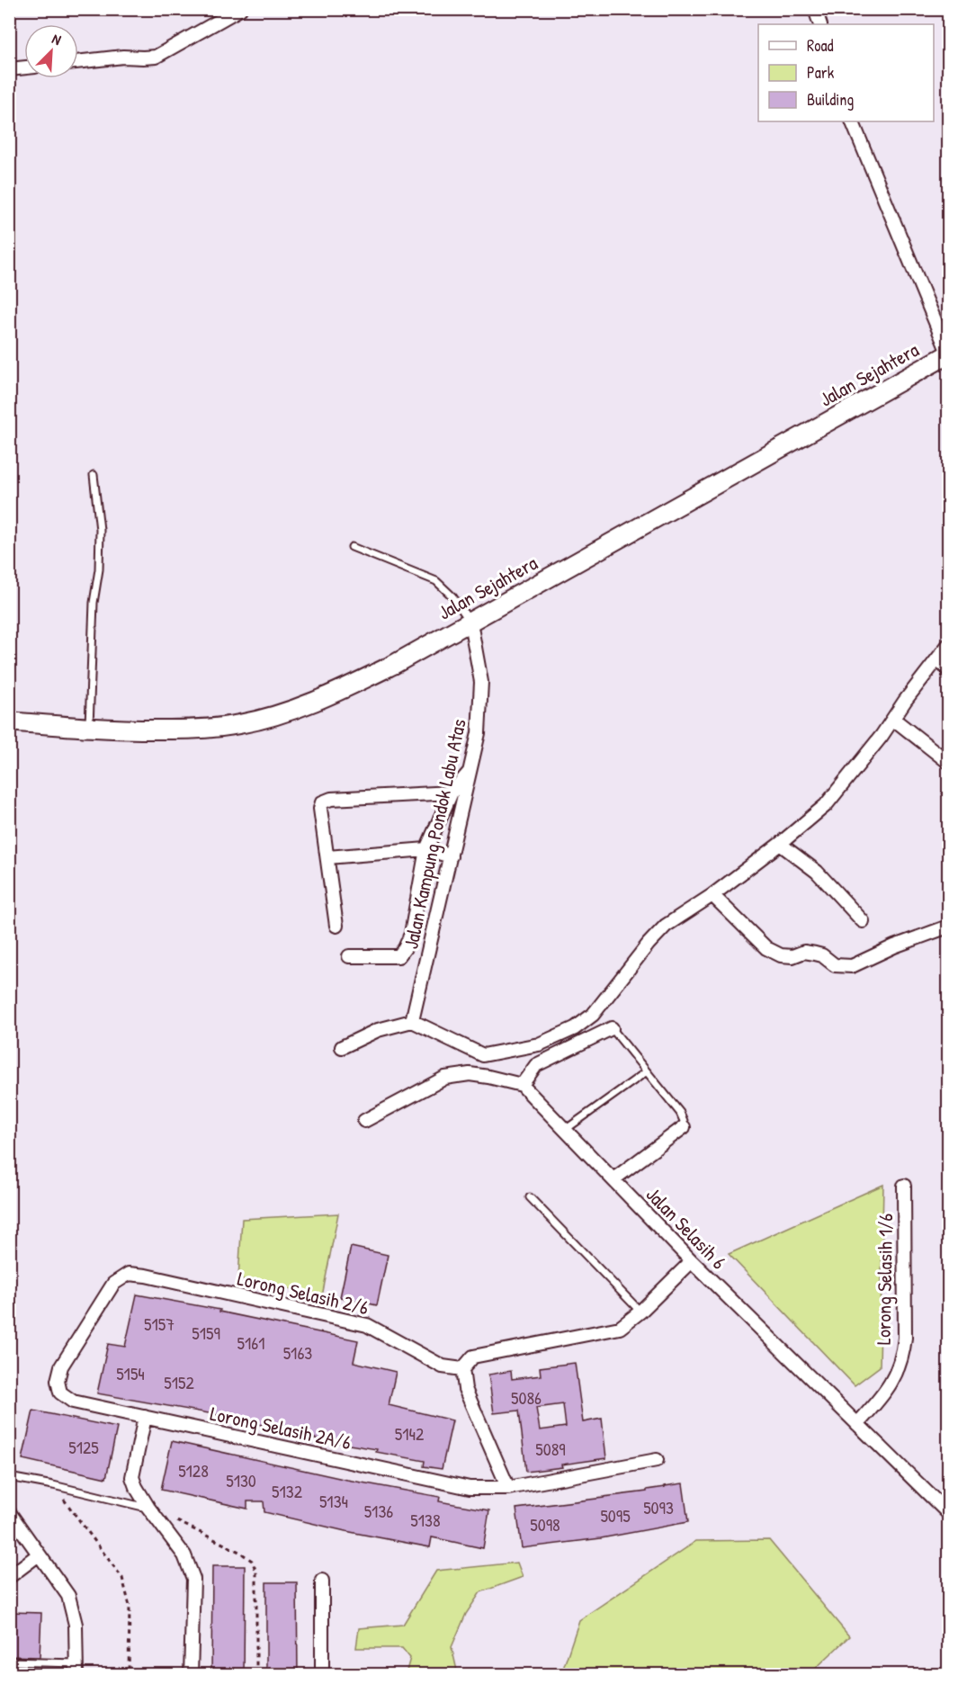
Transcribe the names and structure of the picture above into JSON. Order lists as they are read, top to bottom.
{
  "streets": {
    "main road": ["Jalan Sejahtera"],
    "street": [
      "Jalan Kampung Pondok Labu Atas",
      "Jalan Selasih 6",
      "Lorong Selasih 1/6",
      "Lorong Selasih 2/6",
      "Lorong Selasih 2A/6"
    ]
  },
  "crossings": [
    ["Jalan Sejahtera", "Jalan Kampung Pondok Labu Atas"],
    ["Jalan Selasih 6", "Lorong Selasih 1/6"],
    ["Lorong Selasih 2/6", "Lorong Selasih 2A/6"]
  ],
  "house_numbers": [
    "5157",
    "5159",
    "5161",
    "5163",
    "5154",
    "5152",
    "5086",
    "5142",
    "5125",
    "5089",
    "5128",
    "5130",
    "5132",
    "5134",
    "5093",
    "5136",
    "5095",
    "5138",
    "5098"
  ],
  "legend": ["Road", "Park", "Building"],
  "north": "top right"
}
